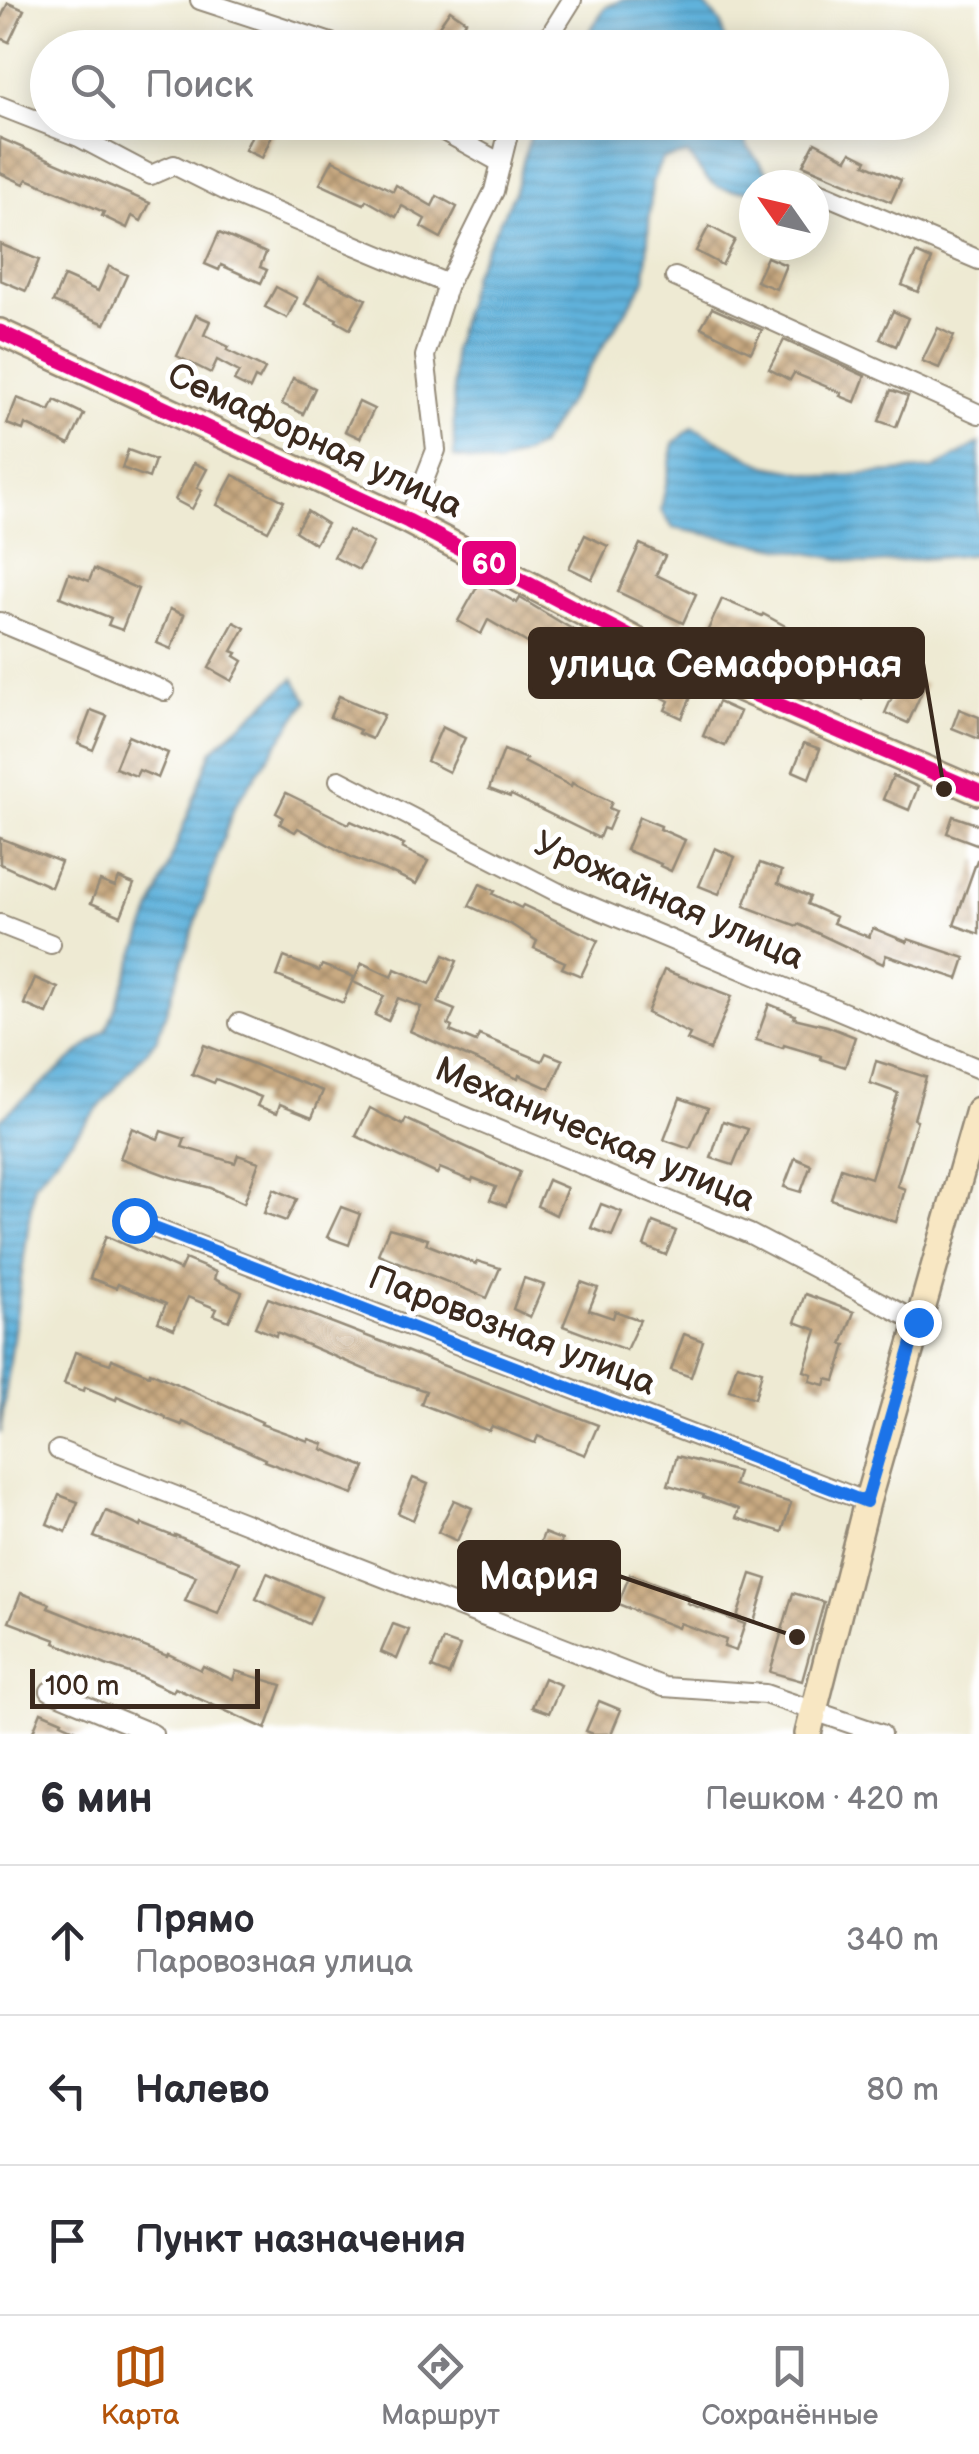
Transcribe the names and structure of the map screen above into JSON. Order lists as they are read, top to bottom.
{
  "streets": {
    "street": [
      "Семафорная улица",
      "Урожайная улица",
      "Механическая улица",
      "Паровозная улица"
    ]
  },
  "places": ["улица Семафорная", "Мария"],
  "lines": ["transit line 60"],
  "scale_bar": "100 m",
  "north": "top left",
  "page": {
    "search": "Поиск",
    "scale": "100 m",
    "heading": ["6 мин", "Пешком · 420 m"],
    "list": [
      ["Прямо", "Паровозная улица", "340 m"],
      ["Налево", "80 m"],
      "Пункт назначения"
    ],
    "nav": ["Карта", "Маршрут", "Сохранённые"]
  }
}
